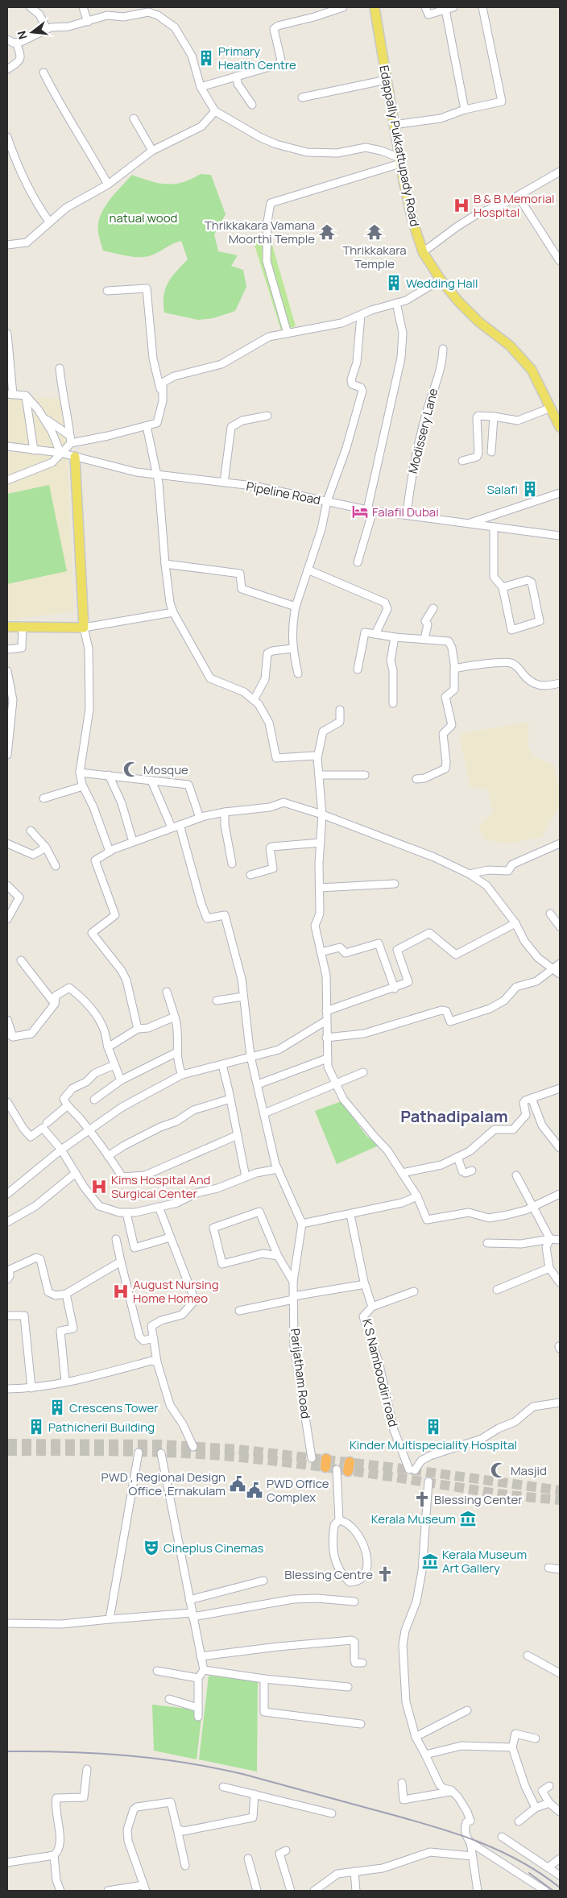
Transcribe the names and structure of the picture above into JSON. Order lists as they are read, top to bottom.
{
  "streets": {
    "main road": ["Edappally Pukkattupady Road"],
    "street": [
      "Modissery Lane",
      "Pipeline Road",
      "K S Namboodiri road",
      "Parijatham Road"
    ]
  },
  "crossings": [
    ["Modissery Lane", "Pipeline Road"]
  ],
  "districts": ["Pathadipalam"],
  "parks": ["natual wood"],
  "places": {
    "building": [
      "Primary Health Centre",
      "Wedding Hall",
      "Salafi",
      "Crescens Tower",
      "Pathicheril Building",
      "Kinder Multispeciality Hospital"
    ],
    "hospital": ["B & B Memorial Hospital", "Kims Hospital And Surgical Center", "August Nursing Home Homeo"],
    "temple": ["Thrikkakara Vamana Moorthi Temple", "Thrikkakara Temple"],
    "hotel": ["Falafil Dubai"],
    "mosque": ["Mosque", "Masjid"],
    "public building": ["PWD , Regional Design Office ,Ernakulam", "PWD Office Complex"],
    "church": ["Blessing Center", "Blessing Centre"],
    "museum": ["Kerala Museum", "Kerala Museum Art Gallery"],
    "theatre": ["Cineplus Cinemas"]
  },
  "north": "left"
}
